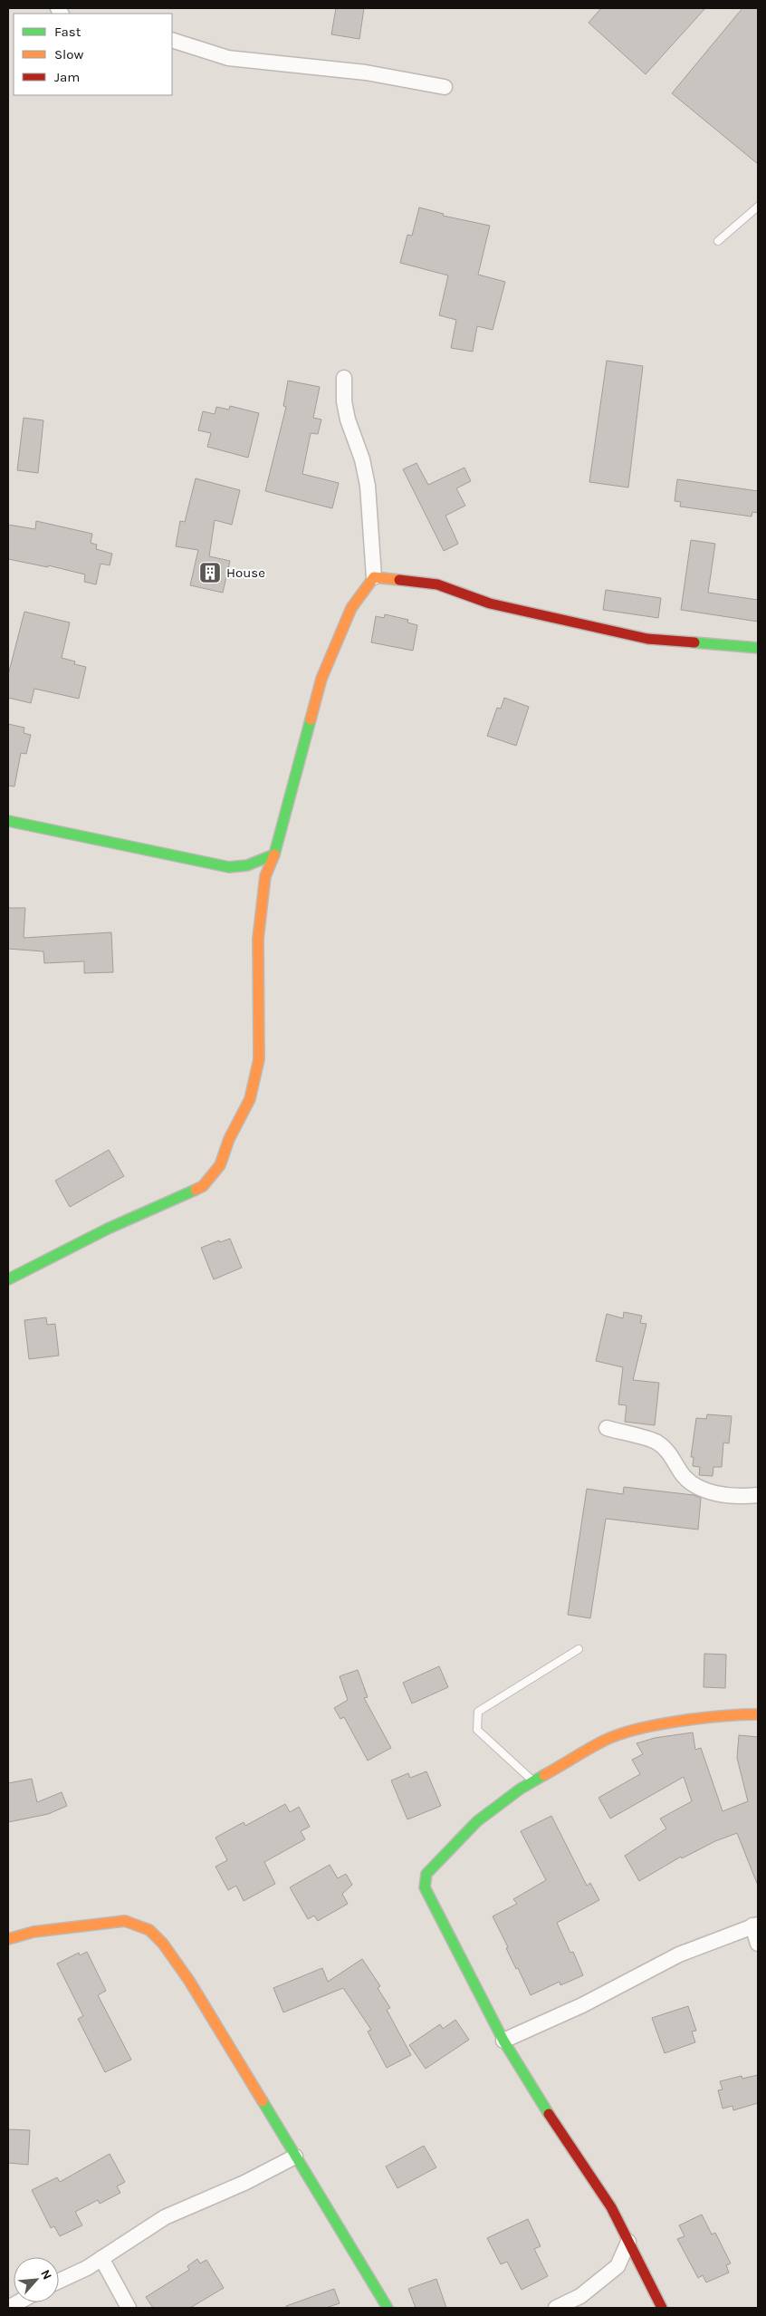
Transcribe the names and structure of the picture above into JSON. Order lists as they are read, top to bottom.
{
  "places": {
    "building": ["House"]
  },
  "legend": ["Fast", "Slow", "Jam"],
  "north": "top right"
}
